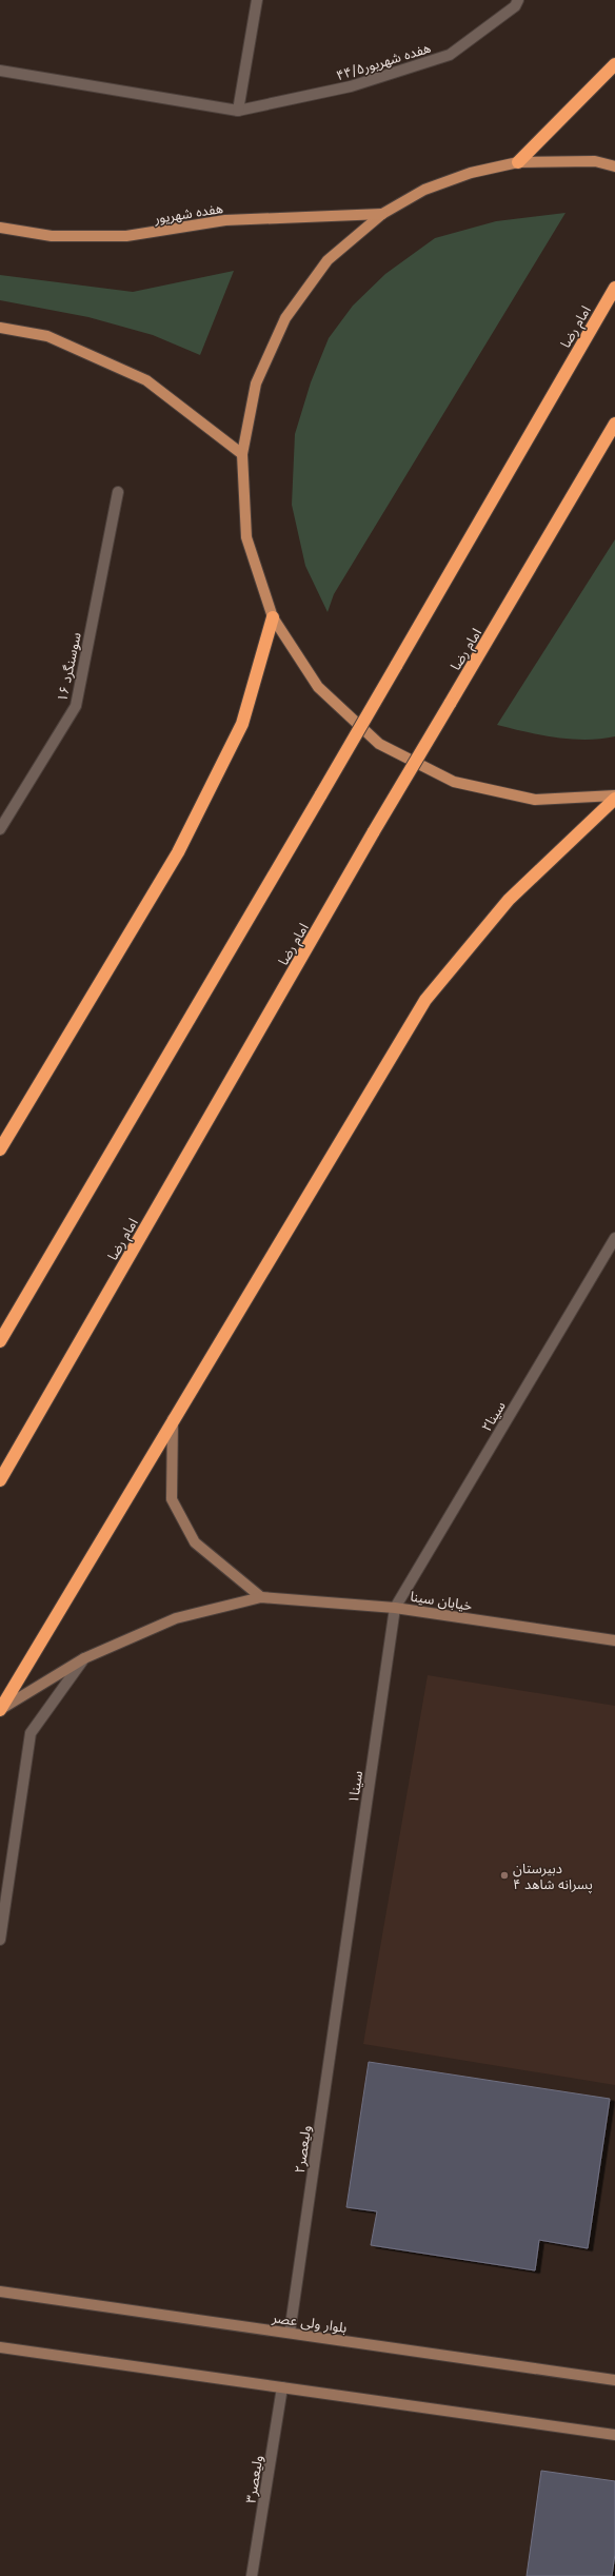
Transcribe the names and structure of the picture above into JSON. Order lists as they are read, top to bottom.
{
  "streets": {
    "highway": ["امام رضا"],
    "main road": ["هفده شهریور", "خیابان سینا", "بلوار ولی عصر"],
    "street": [
      "هفده شهریور۴۴/۵",
      "سوسنگرد ۱۶",
      "سینا۲",
      "سینا۱",
      "ولیعصر۲",
      "ولیعصر۳"
    ]
  },
  "crossings": [
    ["سینا۲", "خیابان سینا"],
    ["سینا۲", "سینا۱"],
    ["خیابان سینا", "سینا۱"],
    ["سینا۱", "ولیعصر۲"],
    ["ولیعصر۲", "بلوار ولی عصر"]
  ],
  "places": ["دبیرستان پسرانه شاهد ۴"]
}
